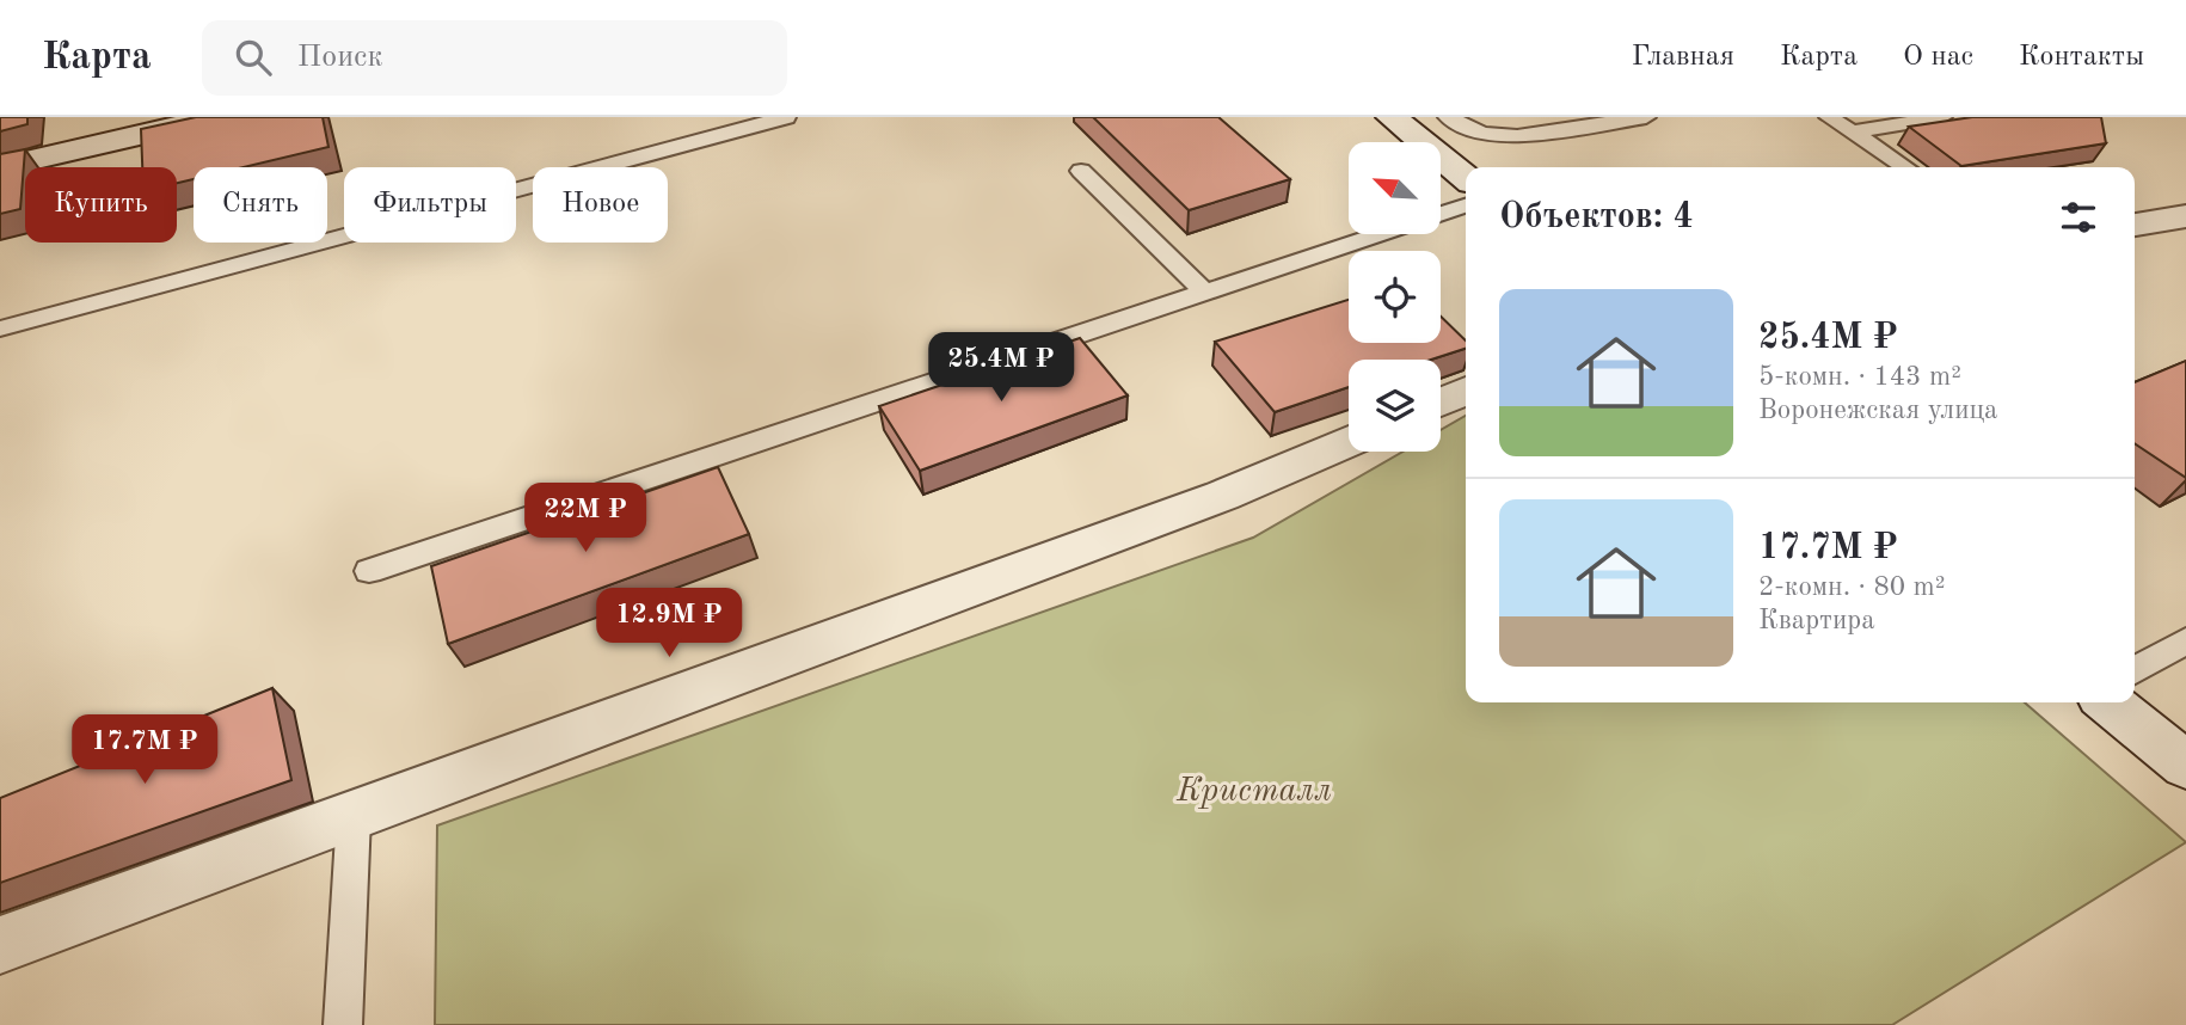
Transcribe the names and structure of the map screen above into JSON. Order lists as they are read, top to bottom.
{
  "parks": ["Кристалл"],
  "north": "top left",
  "page": {
    "header": "Карта",
    "search": "Поиск",
    "nav": [
      "Главная",
      "Карта",
      "О нас",
      "Контакты"
    ],
    "chip": [
      "Купить",
      "Снять",
      "Фильтры",
      "Новое"
    ],
    "heading": "Объектов: 4",
    "list": [
      {
        "name": "25.4M ₽",
        "note": "5-комн. · 143 m² · Воронежская улица"
      },
      {
        "name": "17.7M ₽",
        "note": "2-комн. · 80 m² · Квартира"
      }
    ],
    "price": [
      "25.4M ₽",
      "22M ₽",
      "12.9M ₽",
      "17.7M ₽"
    ]
  }
}
